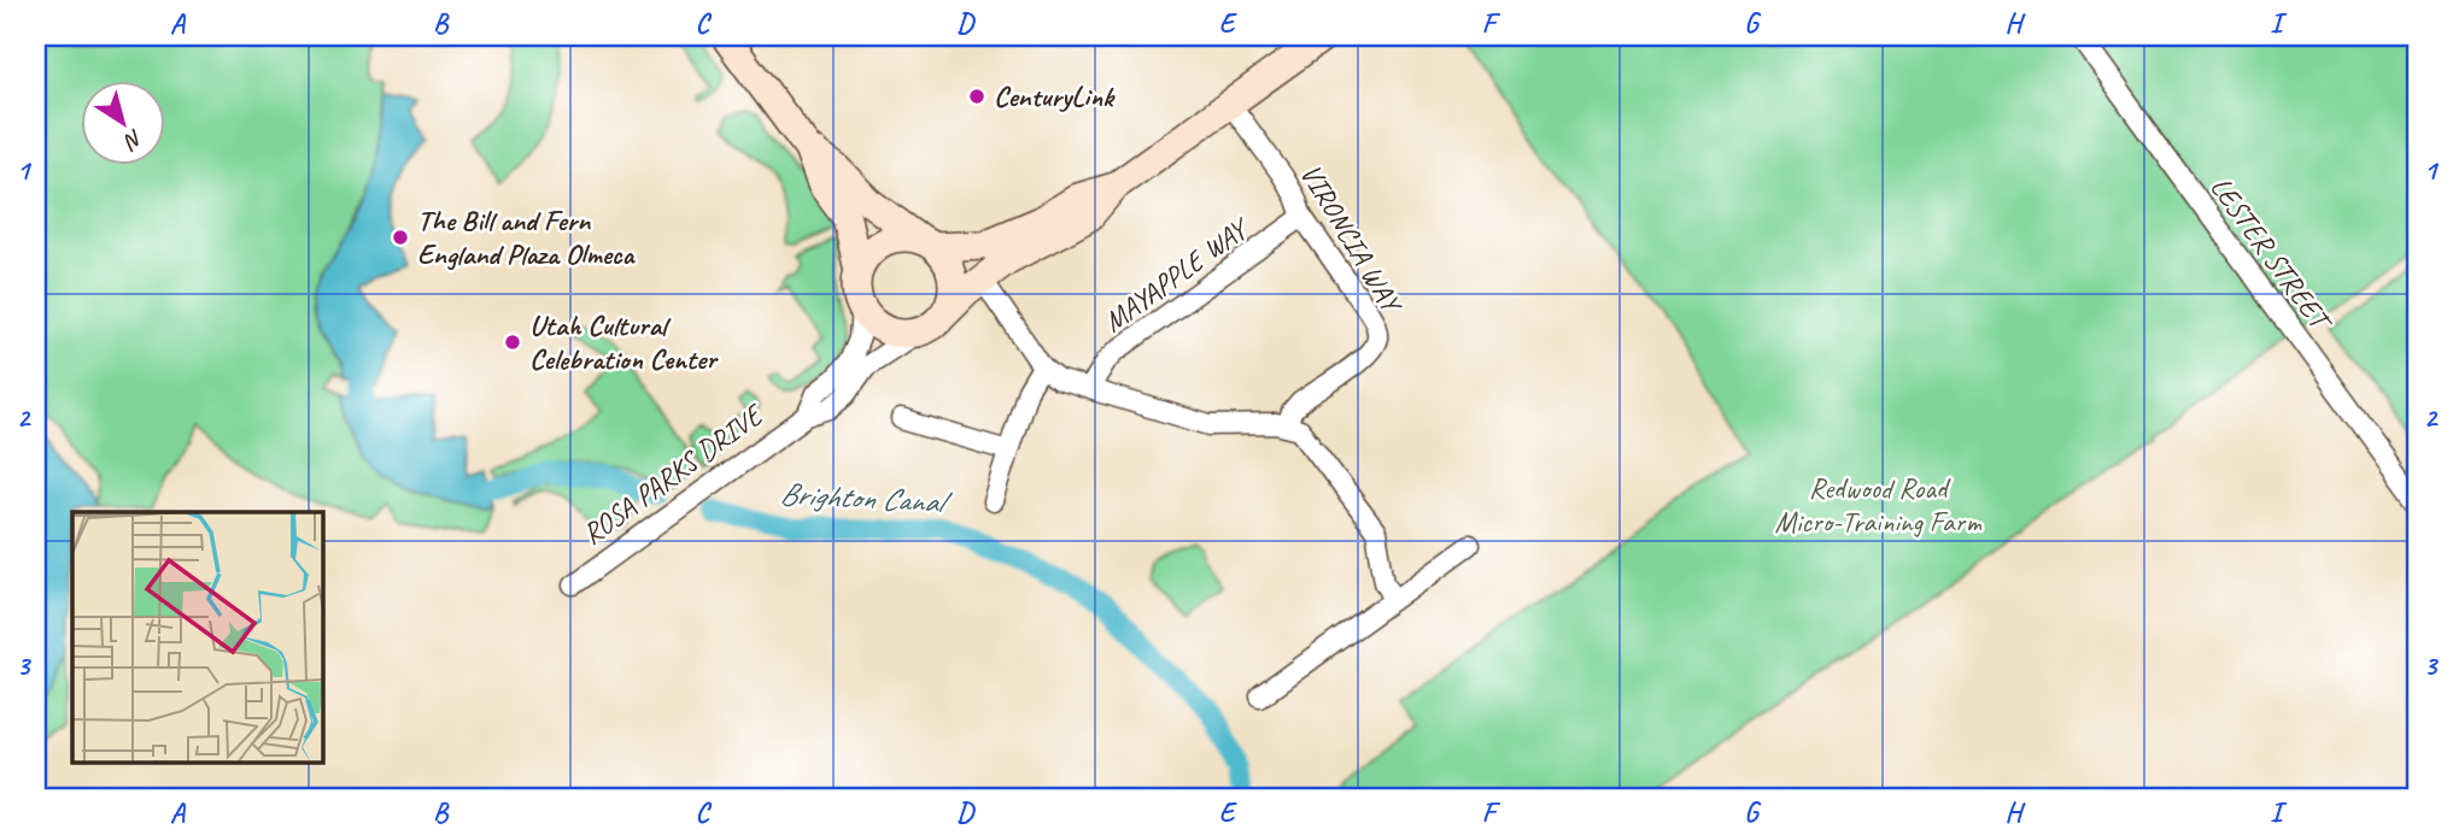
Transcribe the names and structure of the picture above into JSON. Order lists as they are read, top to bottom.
{
  "streets": {
    "street": [
      "VIRONCIA WAY",
      "LESTER STREET",
      "MAYAPPLE WAY",
      "ROSA PARKS DRIVE"
    ]
  },
  "crossings": [
    ["VIRONCIA WAY", "MAYAPPLE WAY"],
    ["VIRONCIA WAY", "ROSA PARKS DRIVE"]
  ],
  "water": ["Brighton Canal"],
  "parks": ["Redwood Road Micro-Training Farm"],
  "places": ["CenturyLink", "The Bill and Fern England Plaza Olmeca", "Utah Cultural Celebration Center"],
  "north": "bottom right",
  "grid": {
    "columns": [
      "A",
      "B",
      "C",
      "D",
      "E",
      "F",
      "G",
      "H",
      "I"
    ],
    "rows": ["1", "2", "3"]
  }
}
